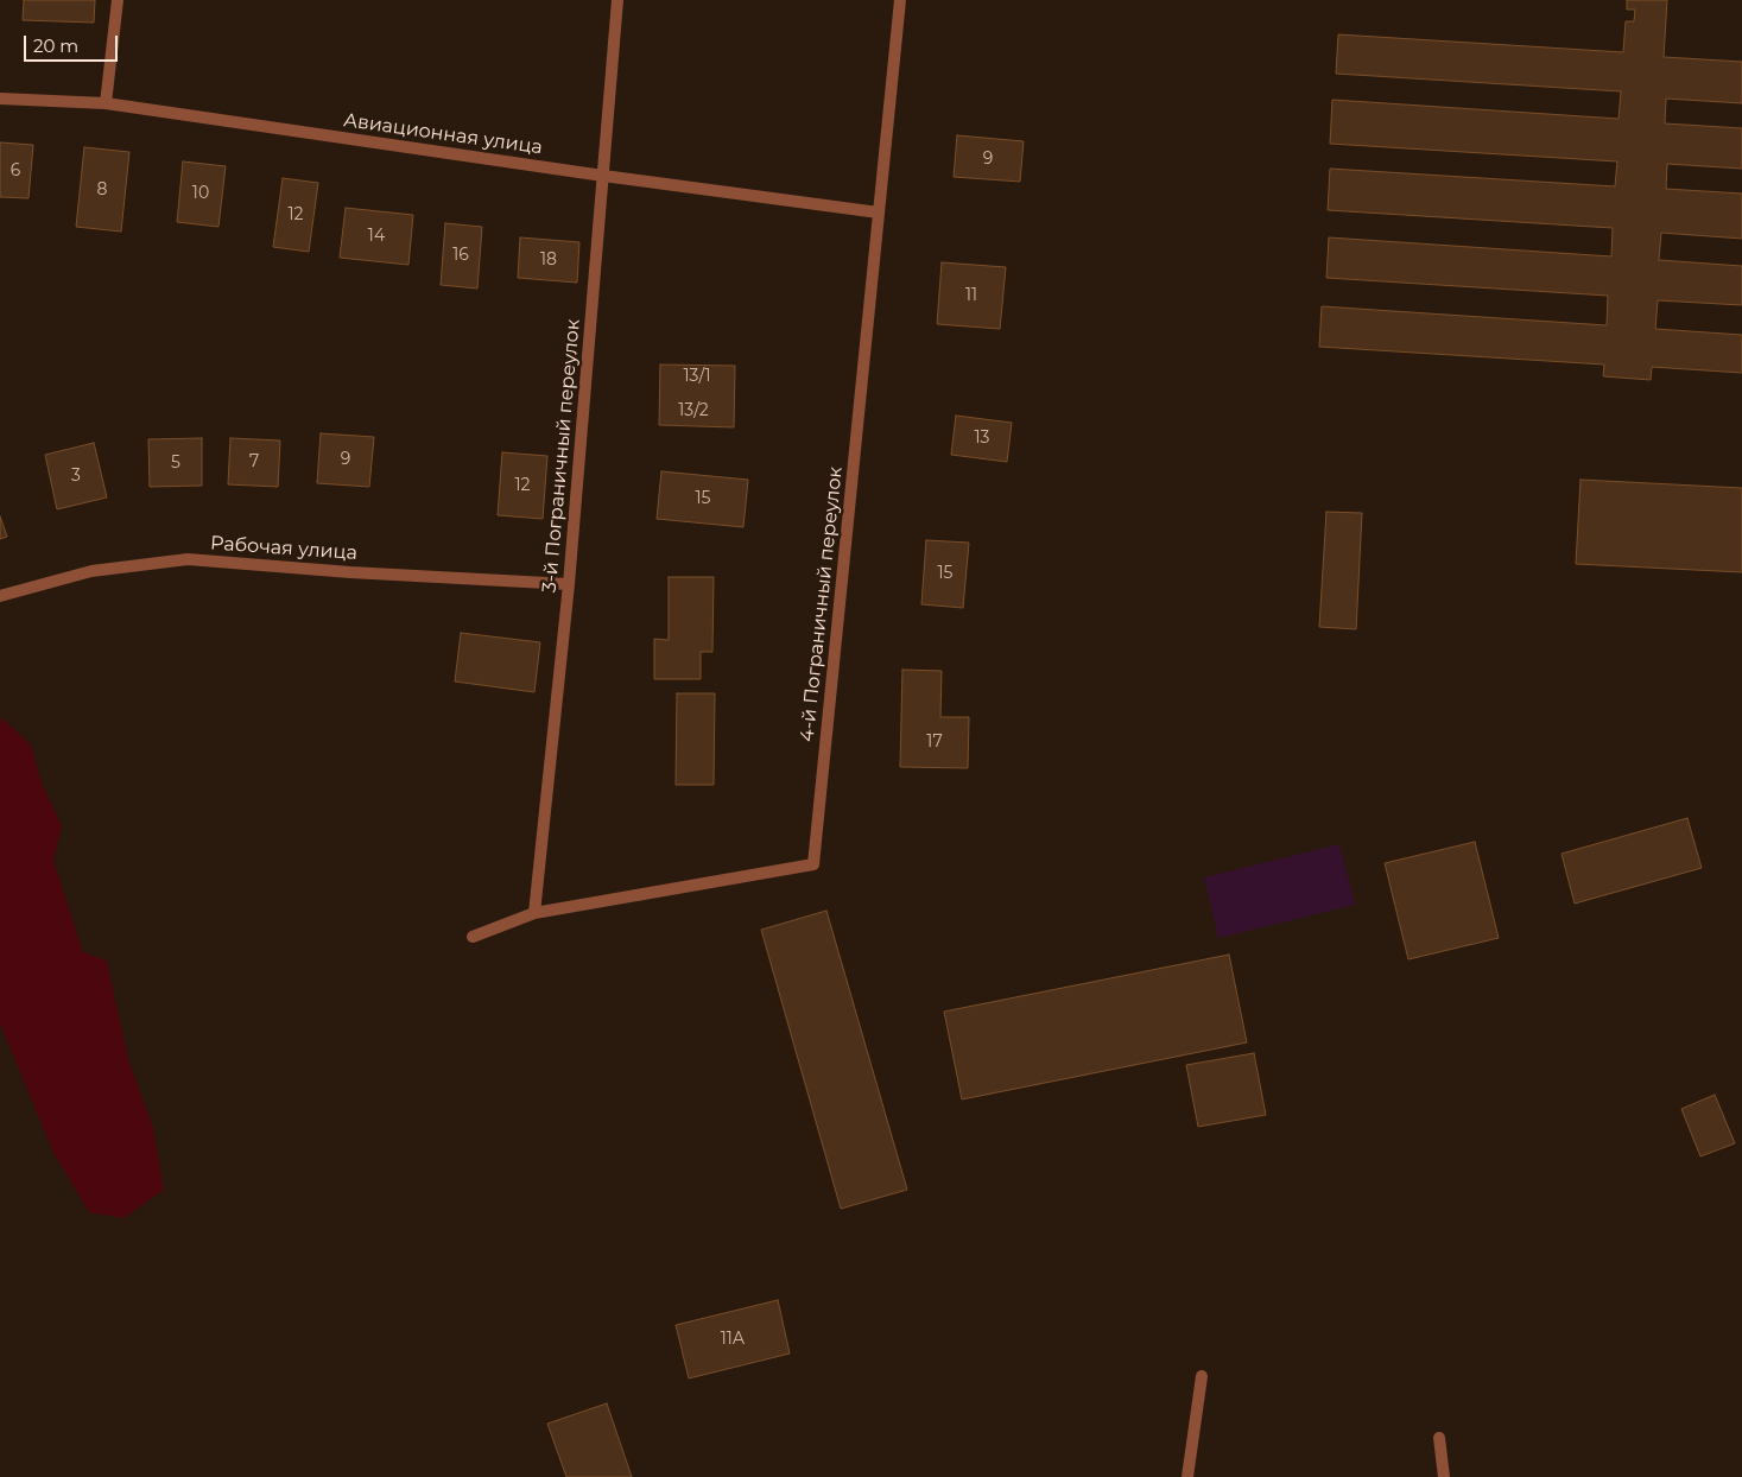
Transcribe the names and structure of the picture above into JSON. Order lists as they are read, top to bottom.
{
  "streets": {
    "street": [
      "Авиационная улица",
      "3-й Пограничный переулок",
      "Рабочая улица",
      "4-й Пограничный переулок"
    ]
  },
  "crossings": [
    ["Авиационная улица", "3-й Пограничный переулок"],
    ["Авиационная улица", "4-й Пограничный переулок"],
    ["3-й Пограничный переулок", "Рабочая улица"],
    ["3-й Пограничный переулок", "4-й Пограничный переулок"]
  ],
  "house_numbers": [
    "9",
    "6",
    "8",
    "10",
    "12",
    "14",
    "16",
    "18",
    "11",
    "13/1",
    "13/2",
    "13",
    "9",
    "7",
    "5",
    "3",
    "12",
    "15",
    "15",
    "17",
    "11А"
  ],
  "scale_bar": "20 m"
}
